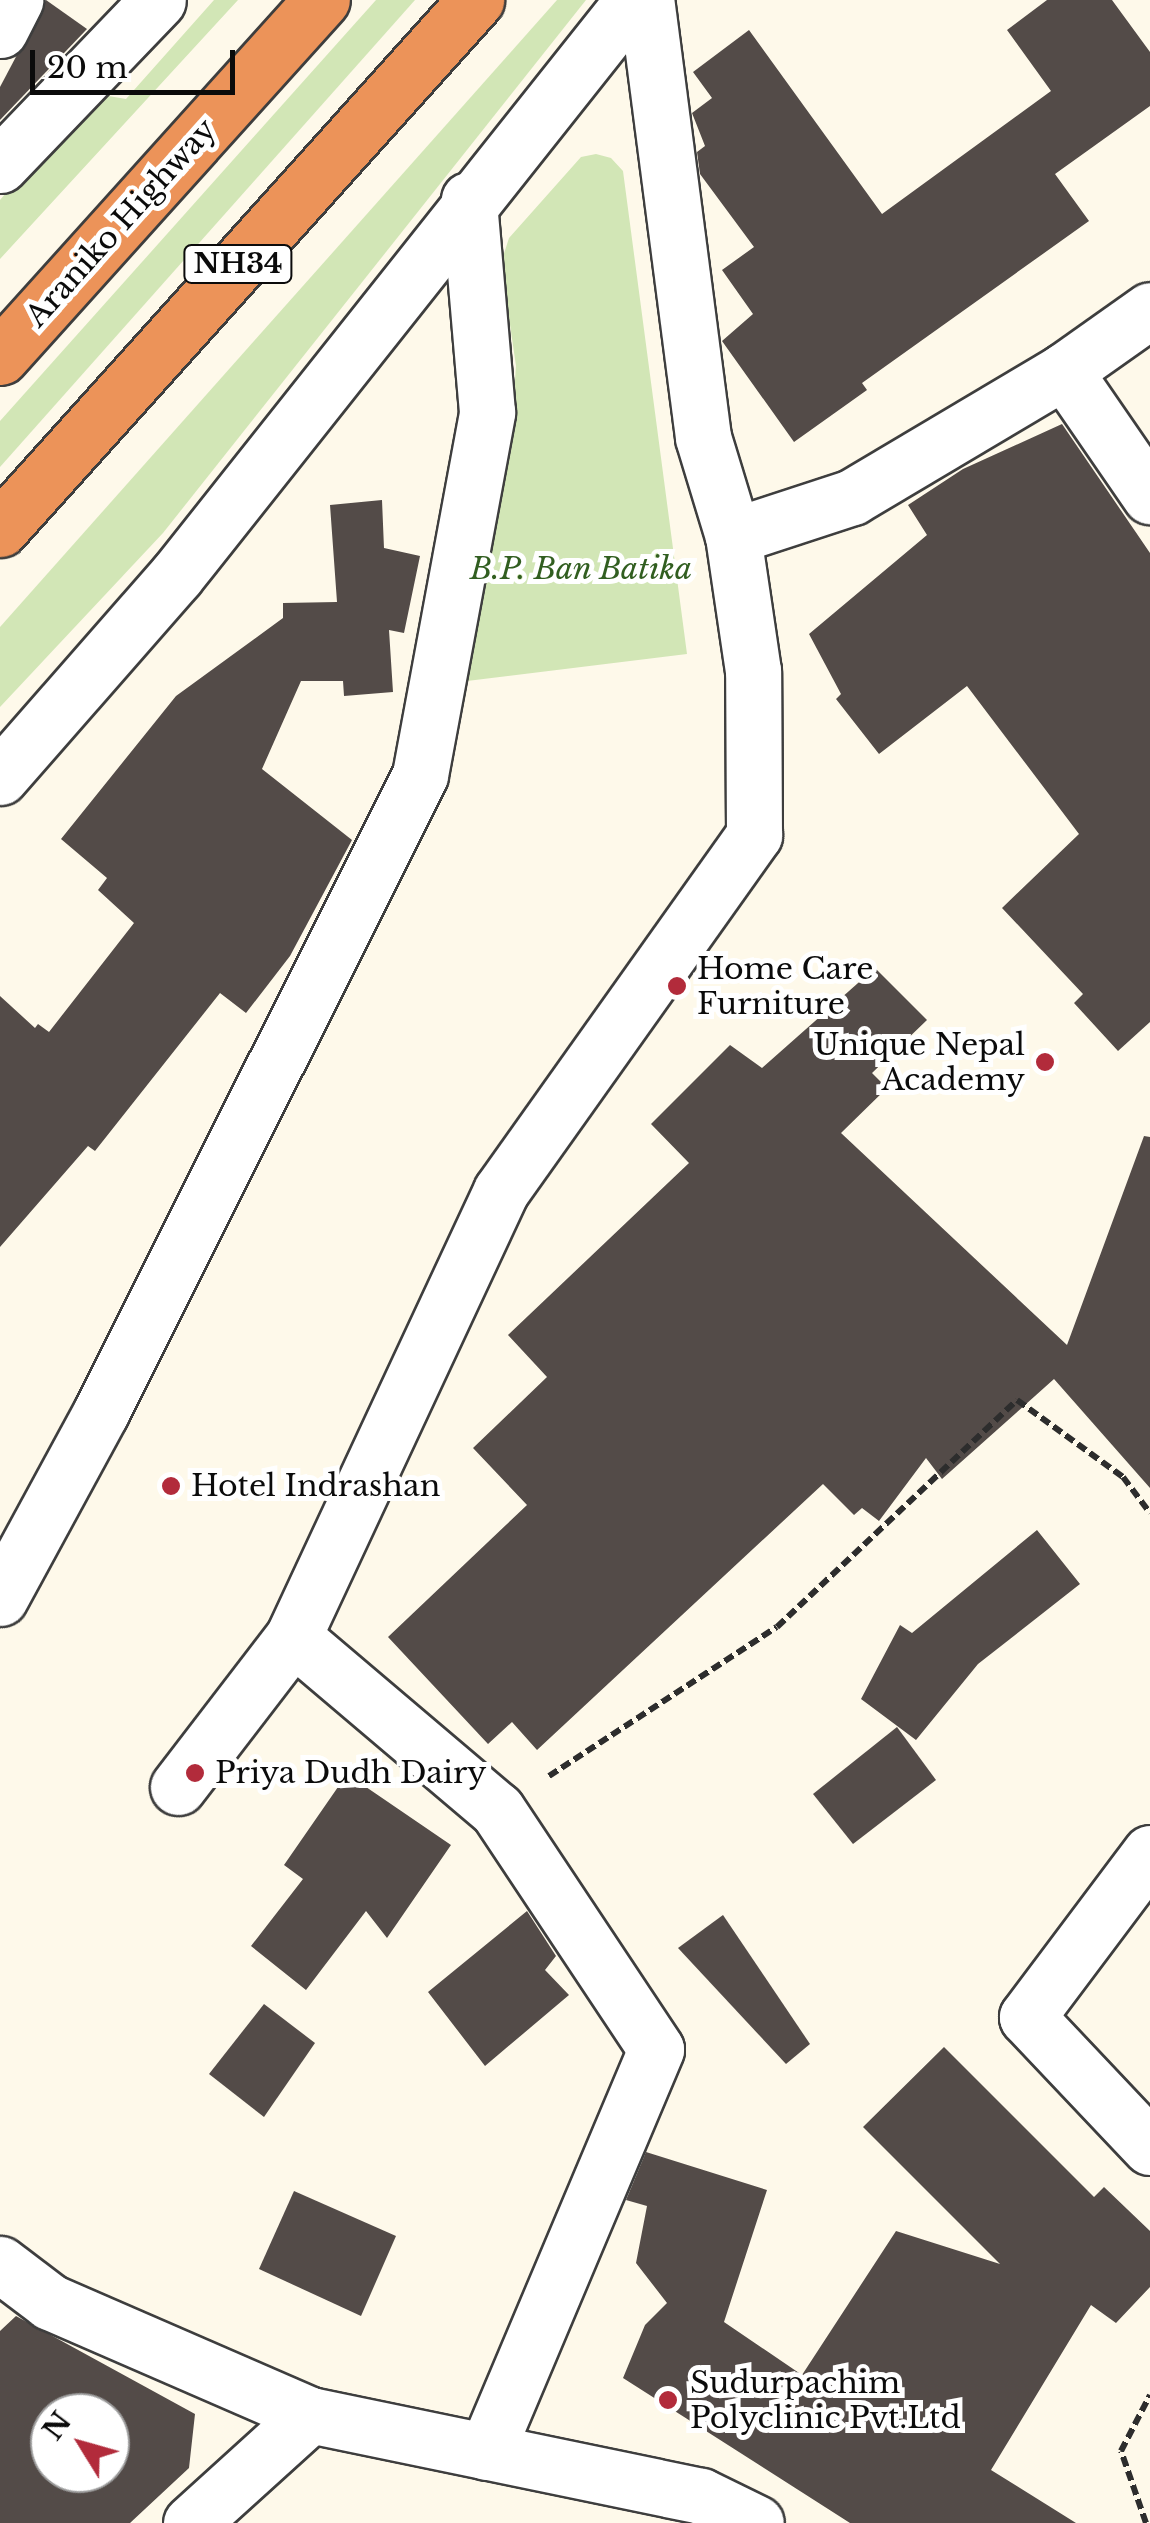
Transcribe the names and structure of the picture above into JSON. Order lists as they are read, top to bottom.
{
  "streets": {
    "highway": ["Araniko Highway", "NH34"]
  },
  "parks": ["B.P. Ban Batika"],
  "places": [
    "Home Care Furniture",
    "Unique Nepal Academy",
    "Hotel Indrashan",
    "Priya Dudh Dairy",
    "Sudurpachim Polyclinic Pvt.Ltd"
  ],
  "scale_bar": "20 m",
  "north": "top left"
}
